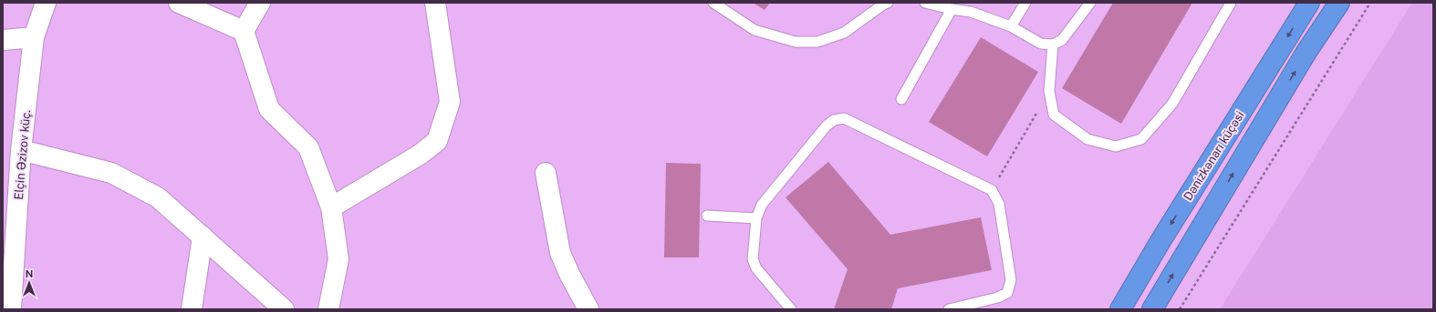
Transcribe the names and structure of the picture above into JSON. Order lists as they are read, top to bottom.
{
  "streets": {
    "highway": ["Dənizkənarı küçəsi"],
    "street": ["Elçin Əzizov küç."]
  },
  "north": "top"
}
